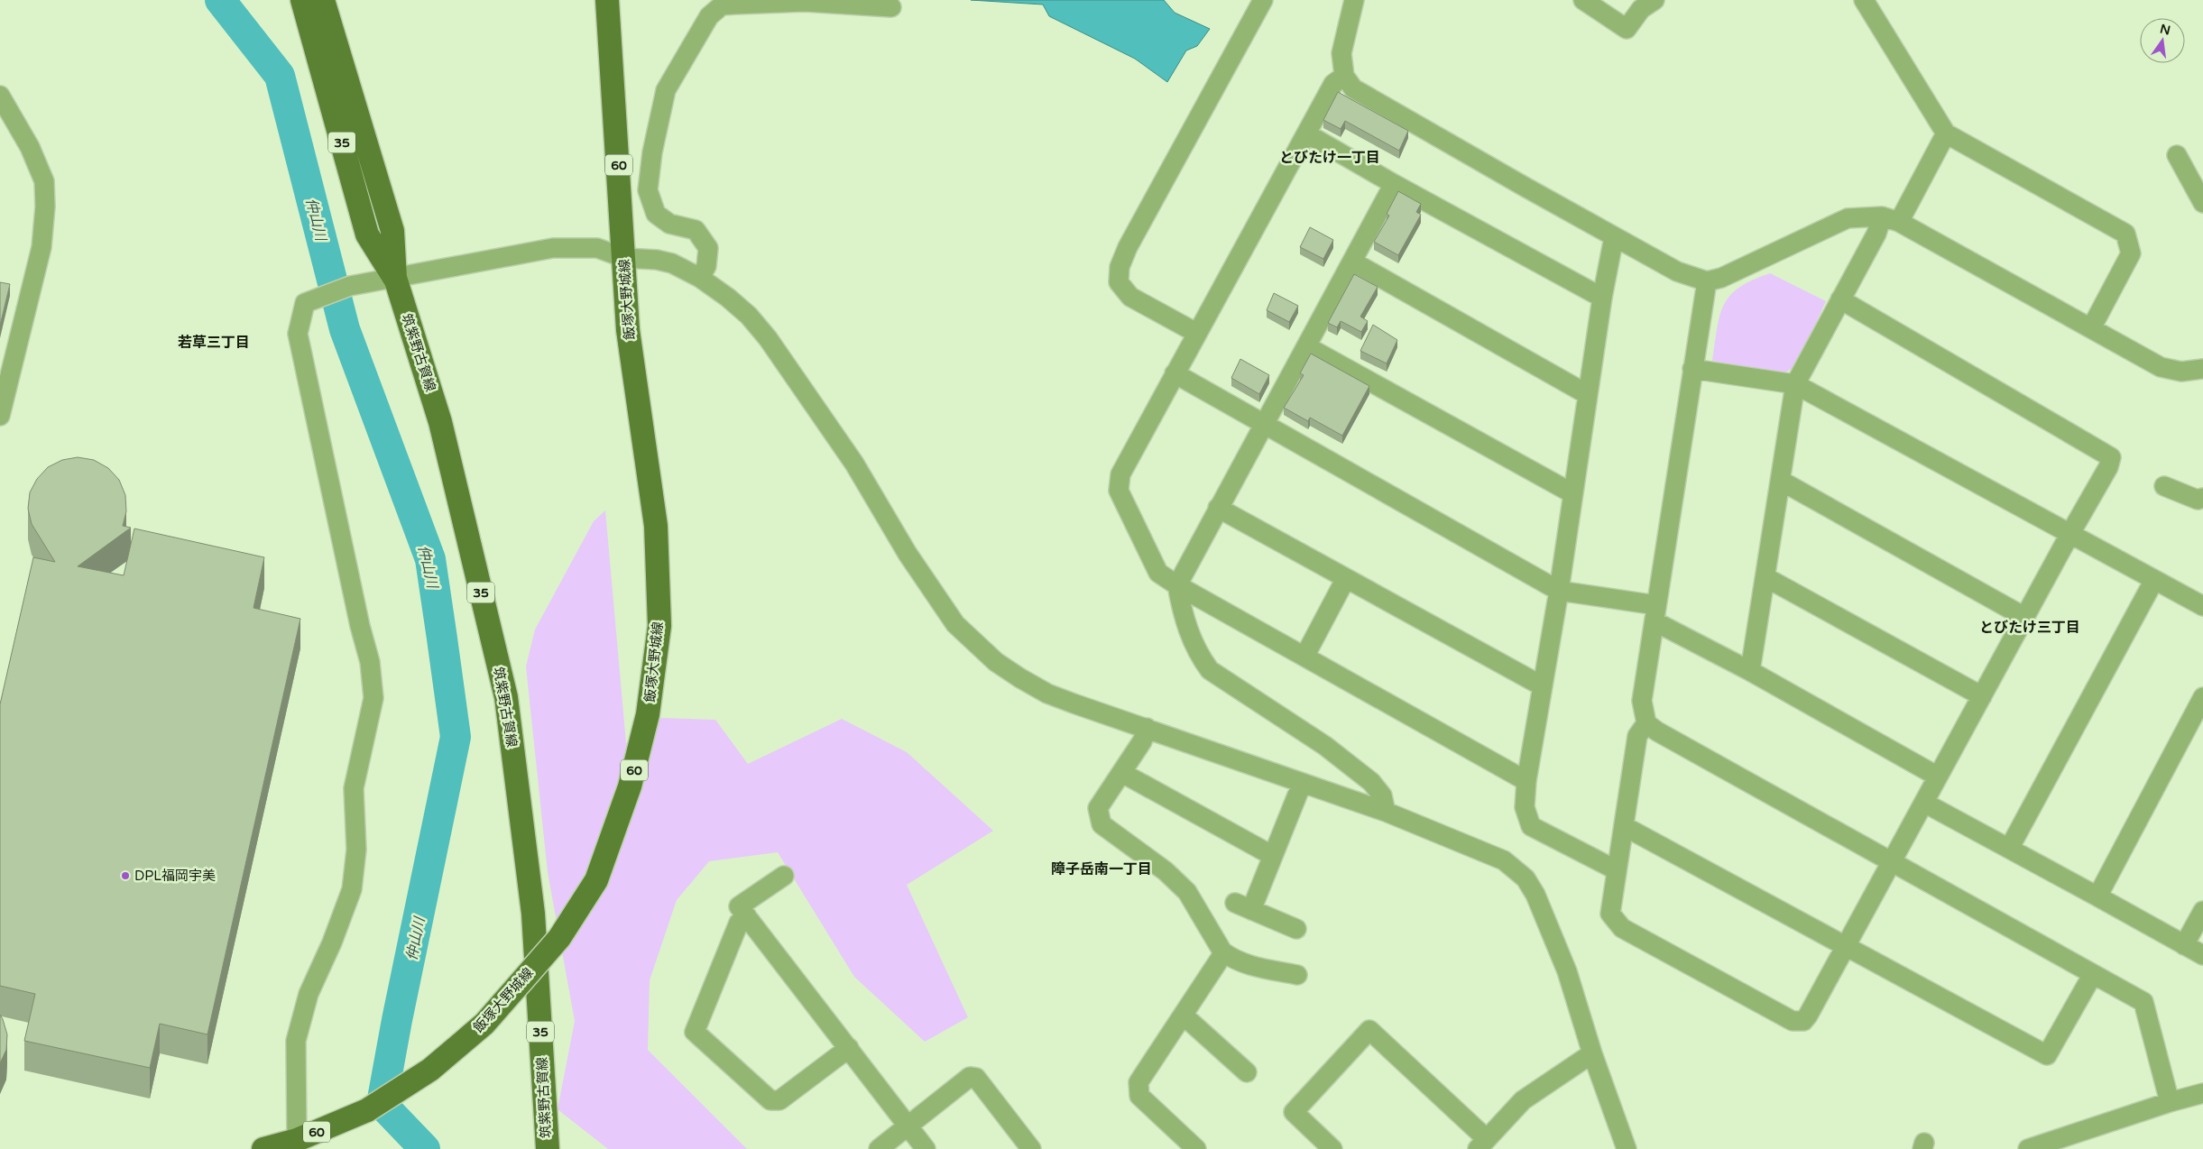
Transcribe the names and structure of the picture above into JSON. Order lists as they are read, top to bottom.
{
  "streets": {
    "main road": [
      "35",
      "60",
      "飯塚大野城線",
      "筑紫野古賀線"
    ]
  },
  "districts": [
    "とびたけ一丁目",
    "若草三丁目",
    "とびたけ三丁目",
    "障子岳南一丁目"
  ],
  "water": ["仲山川"],
  "places": ["DPL福岡宇美"],
  "north": "top"
}
